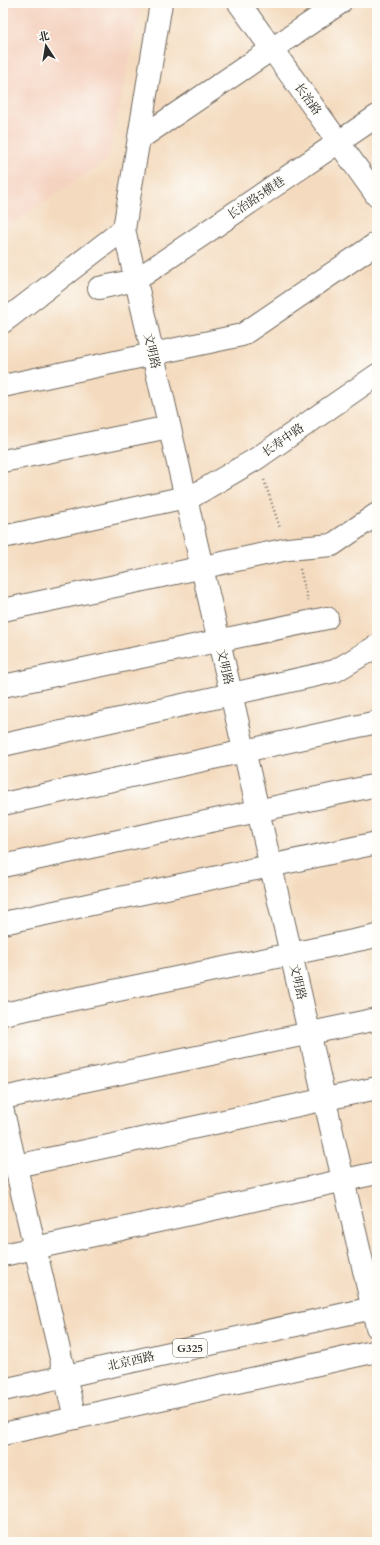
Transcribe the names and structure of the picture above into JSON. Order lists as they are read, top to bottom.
{
  "streets": {
    "main road": [
      "长治路",
      "长治路5横巷",
      "文明路",
      "长寿中路",
      "G325",
      "北京西路"
    ]
  },
  "crossings": [
    ["长治路", "长治路5横巷"],
    ["长治路5横巷", "文明路"],
    ["文明路", "长寿中路"],
    ["文明路", "北京西路"]
  ],
  "north": "top"
}
